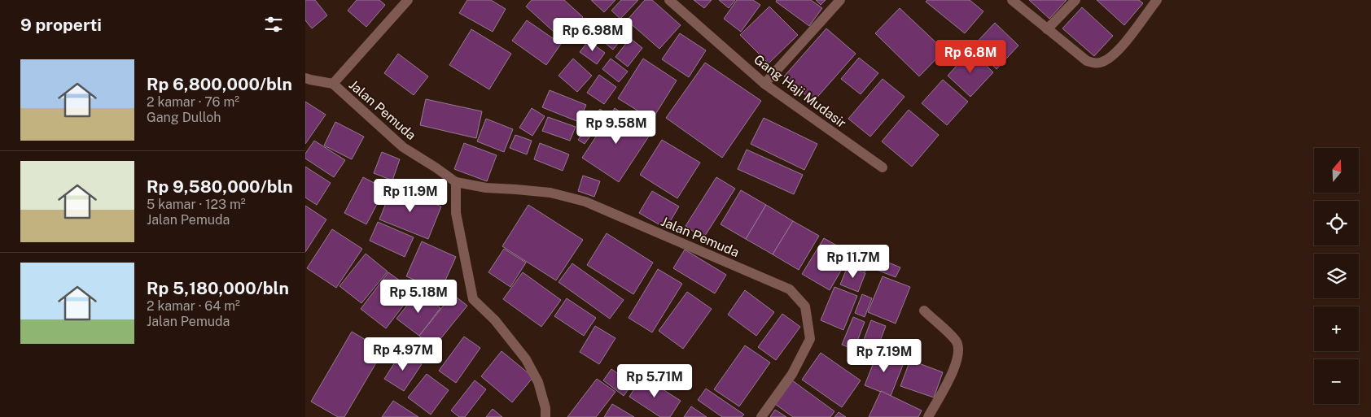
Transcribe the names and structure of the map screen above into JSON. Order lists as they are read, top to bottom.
{
  "streets": {
    "street": ["Gang Haji Mudasir", "Jalan Pemuda"]
  },
  "north": "top",
  "page": {
    "heading": "9 properti",
    "price": [
      "Rp 6.98M",
      "Rp 6.8M",
      "Rp 9.58M",
      "Rp 11.9M",
      "Rp 11.7M",
      "Rp 5.18M",
      "Rp 4.97M",
      "Rp 7.19M",
      "Rp 5.71M"
    ],
    "list": [
      {
        "name": "Rp 6,800,000/bln",
        "note": "2 kamar · 76 m² · Gang Dulloh"
      },
      {
        "name": "Rp 9,580,000/bln",
        "note": "5 kamar · 123 m² · Jalan Pemuda"
      },
      {
        "name": "Rp 5,180,000/bln",
        "note": "2 kamar · 64 m² · Jalan Pemuda"
      }
    ],
    "map_buttons": ["+", "−"]
  }
}
